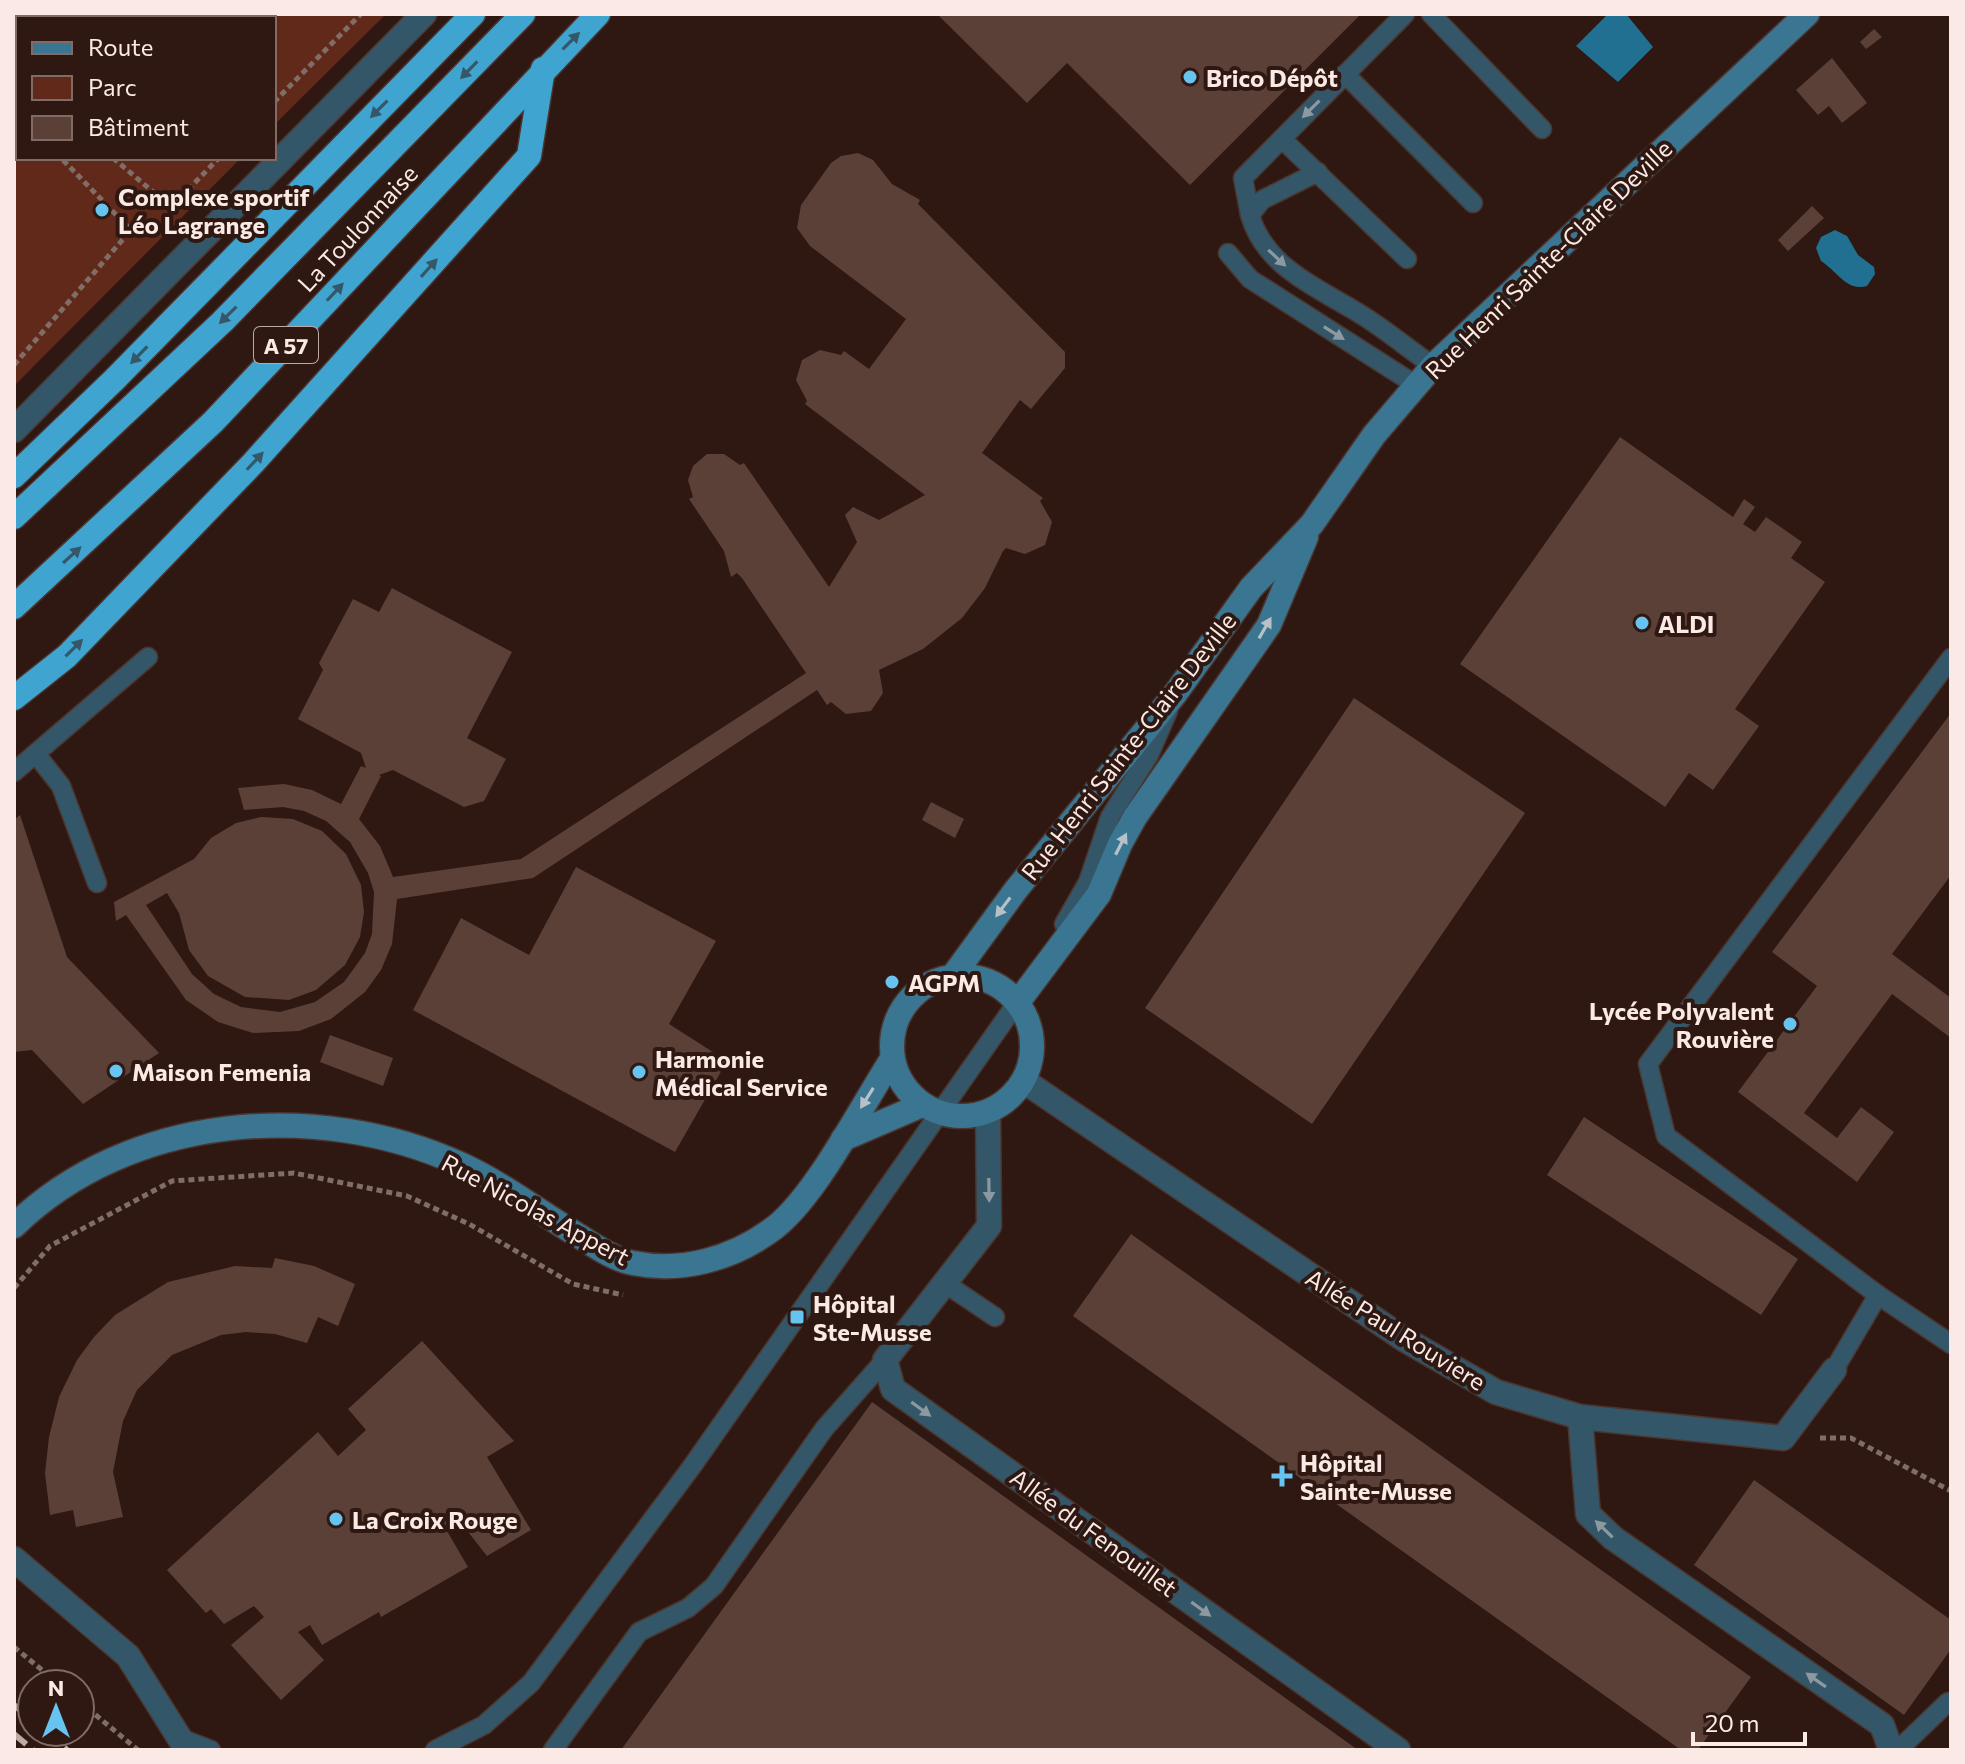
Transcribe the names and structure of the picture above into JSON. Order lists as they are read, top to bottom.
{
  "streets": {
    "highway": ["La Toulonnaise", "A 57"],
    "main road": ["Rue Henri Sainte-Claire Deville", "Rue Nicolas Appert"],
    "street": ["Allée Paul Rouviere", "Allée du Fenouillet"]
  },
  "one_way": ["Allée du Fenouillet"],
  "places": {
    "other": [
      "Brico Dépôt",
      "Complexe sportif Léo Lagrange",
      "ALDI",
      "AGPM",
      "Lycée Polyvalent Rouvière",
      "Maison Femenia",
      "Harmonie Médical Service",
      "La Croix Rouge"
    ],
    "transit": ["Hôpital Ste-Musse"],
    "health": ["Hôpital Sainte-Musse"]
  },
  "legend": ["Route", "Parc", "Bâtiment"],
  "scale_bar": "20 m",
  "north": "top"
}
